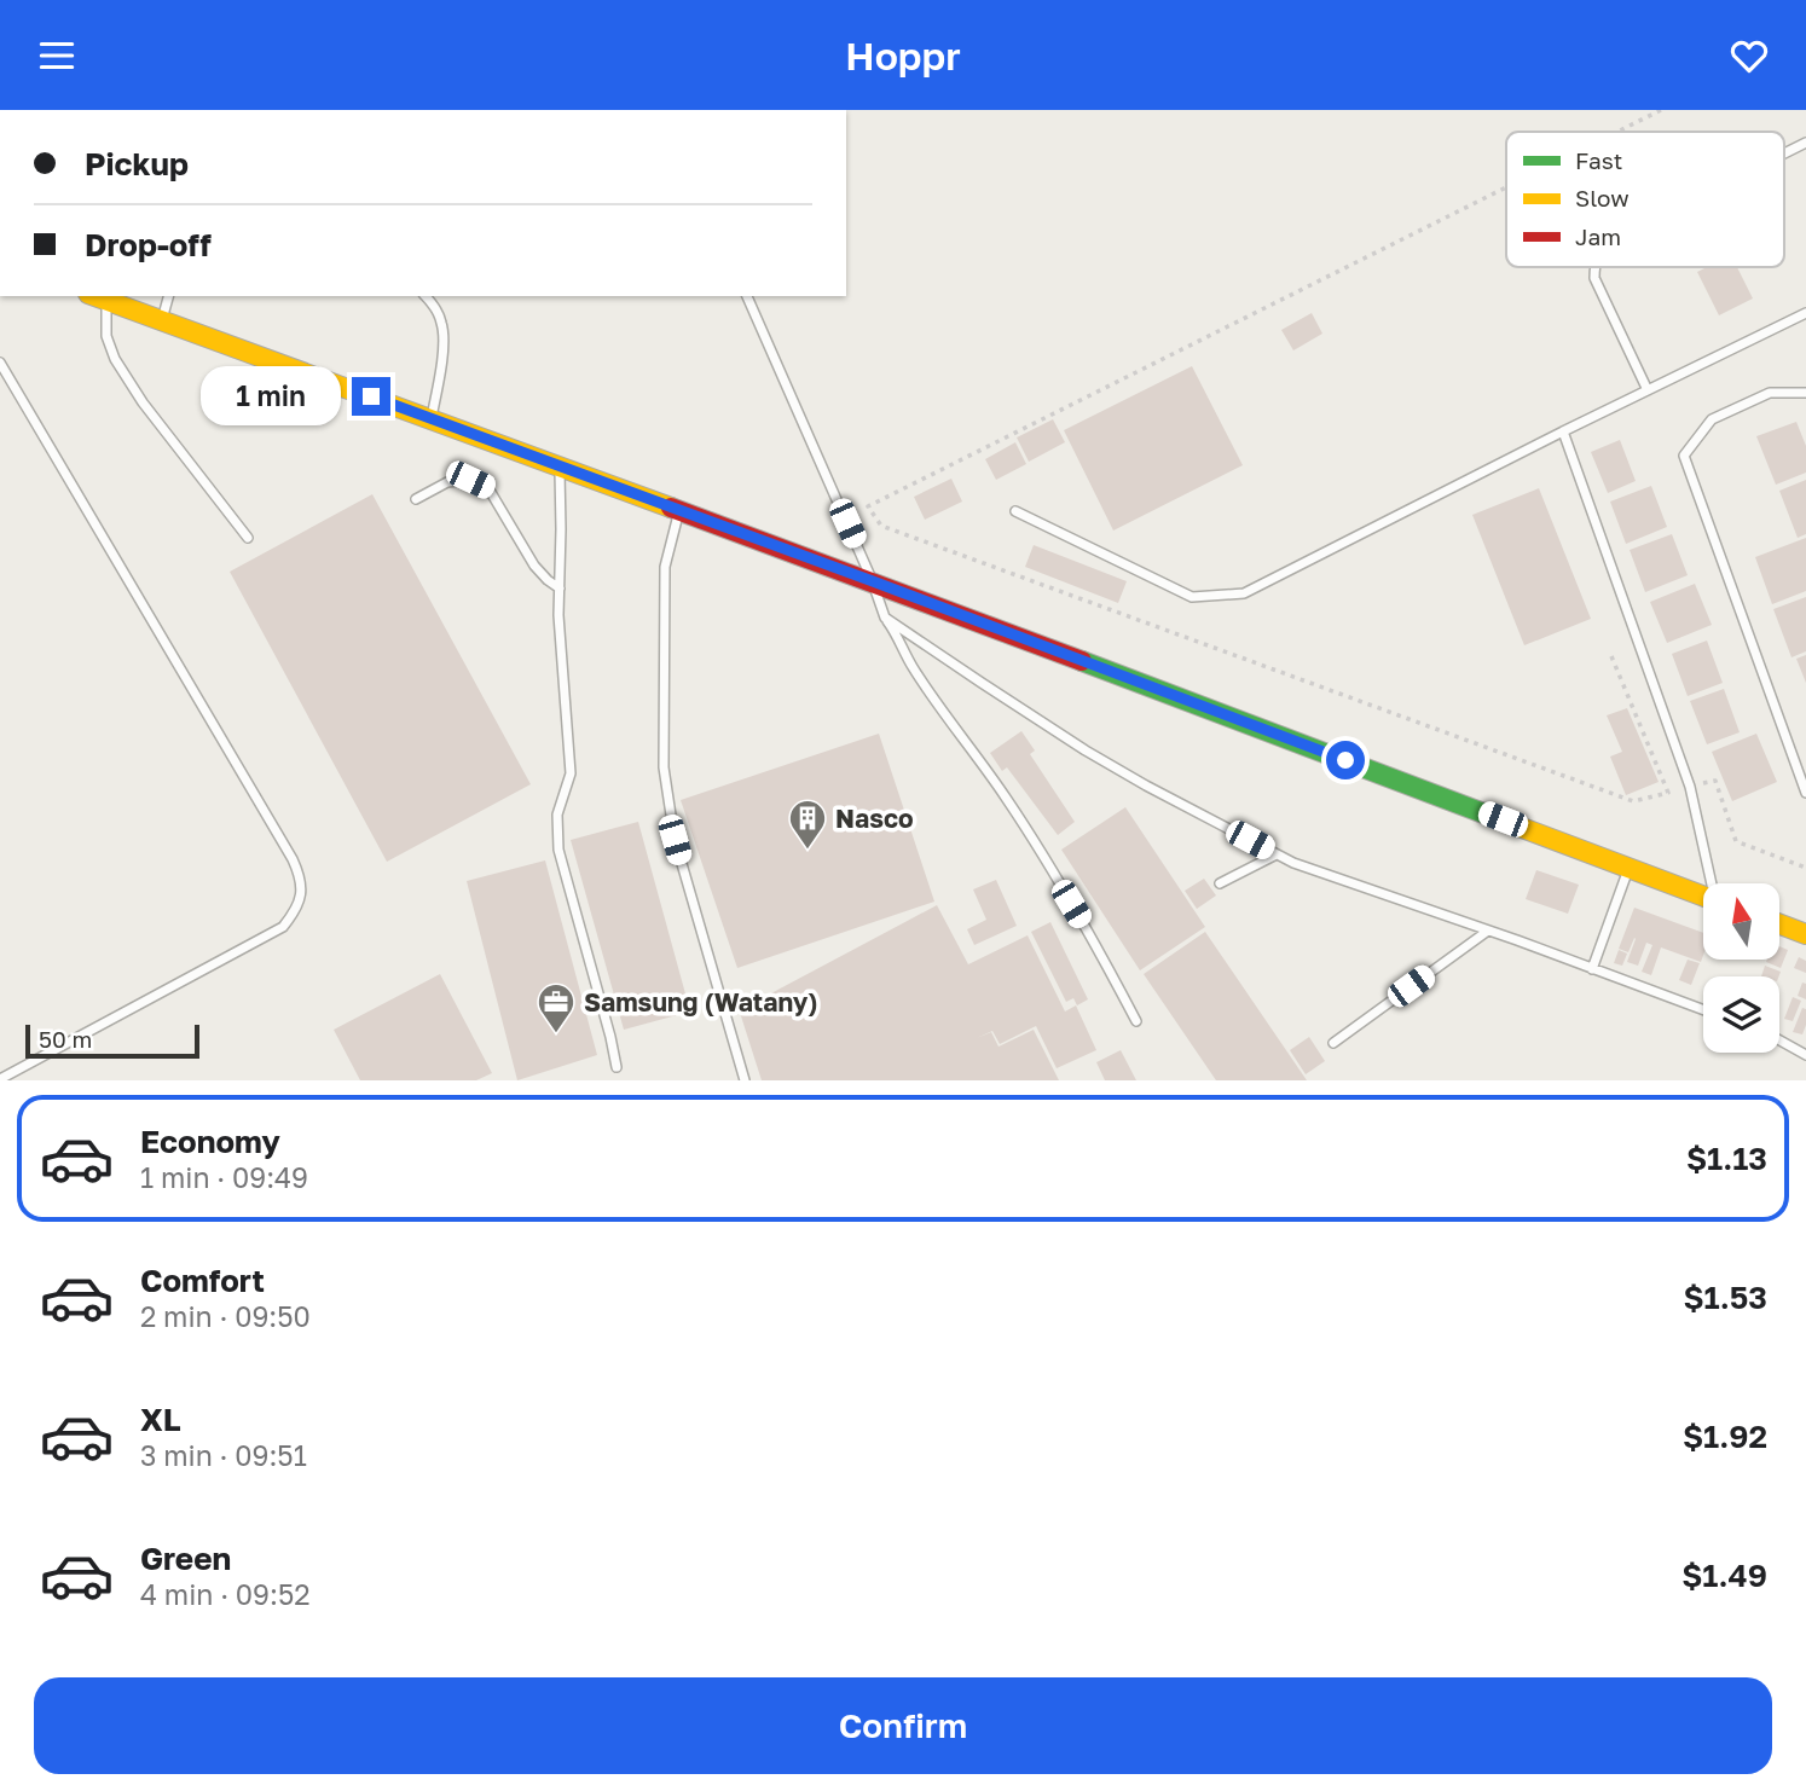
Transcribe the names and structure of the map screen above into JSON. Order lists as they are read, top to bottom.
{
  "places": {
    "building": ["Nasco"],
    "office": ["Samsung (Watany)"]
  },
  "legend": ["Fast", "Slow", "Jam"],
  "scale_bar": "50 m",
  "north": "top",
  "page": {
    "header": "Hoppr",
    "banner": ["Pickup", "Drop-off"],
    "bubble": "1 min",
    "scale": "50 m",
    "list": [
      {
        "name": "Economy",
        "note": "1 min · 09:49",
        "value": "$1.13"
      },
      {
        "name": "Comfort",
        "note": "2 min · 09:50",
        "value": "$1.53"
      },
      {
        "name": "XL",
        "note": "3 min · 09:51",
        "value": "$1.92"
      },
      {
        "name": "Green",
        "note": "4 min · 09:52",
        "value": "$1.49"
      }
    ],
    "buttons": "Confirm"
  }
}
